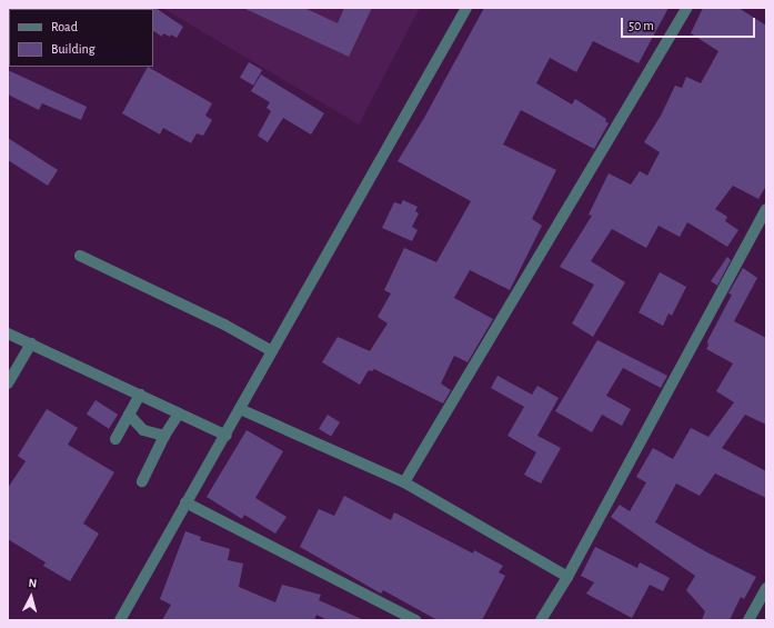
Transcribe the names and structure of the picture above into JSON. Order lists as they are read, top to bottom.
{
  "legend": ["Road", "Building"],
  "scale_bar": "50 m",
  "north": "top"
}
